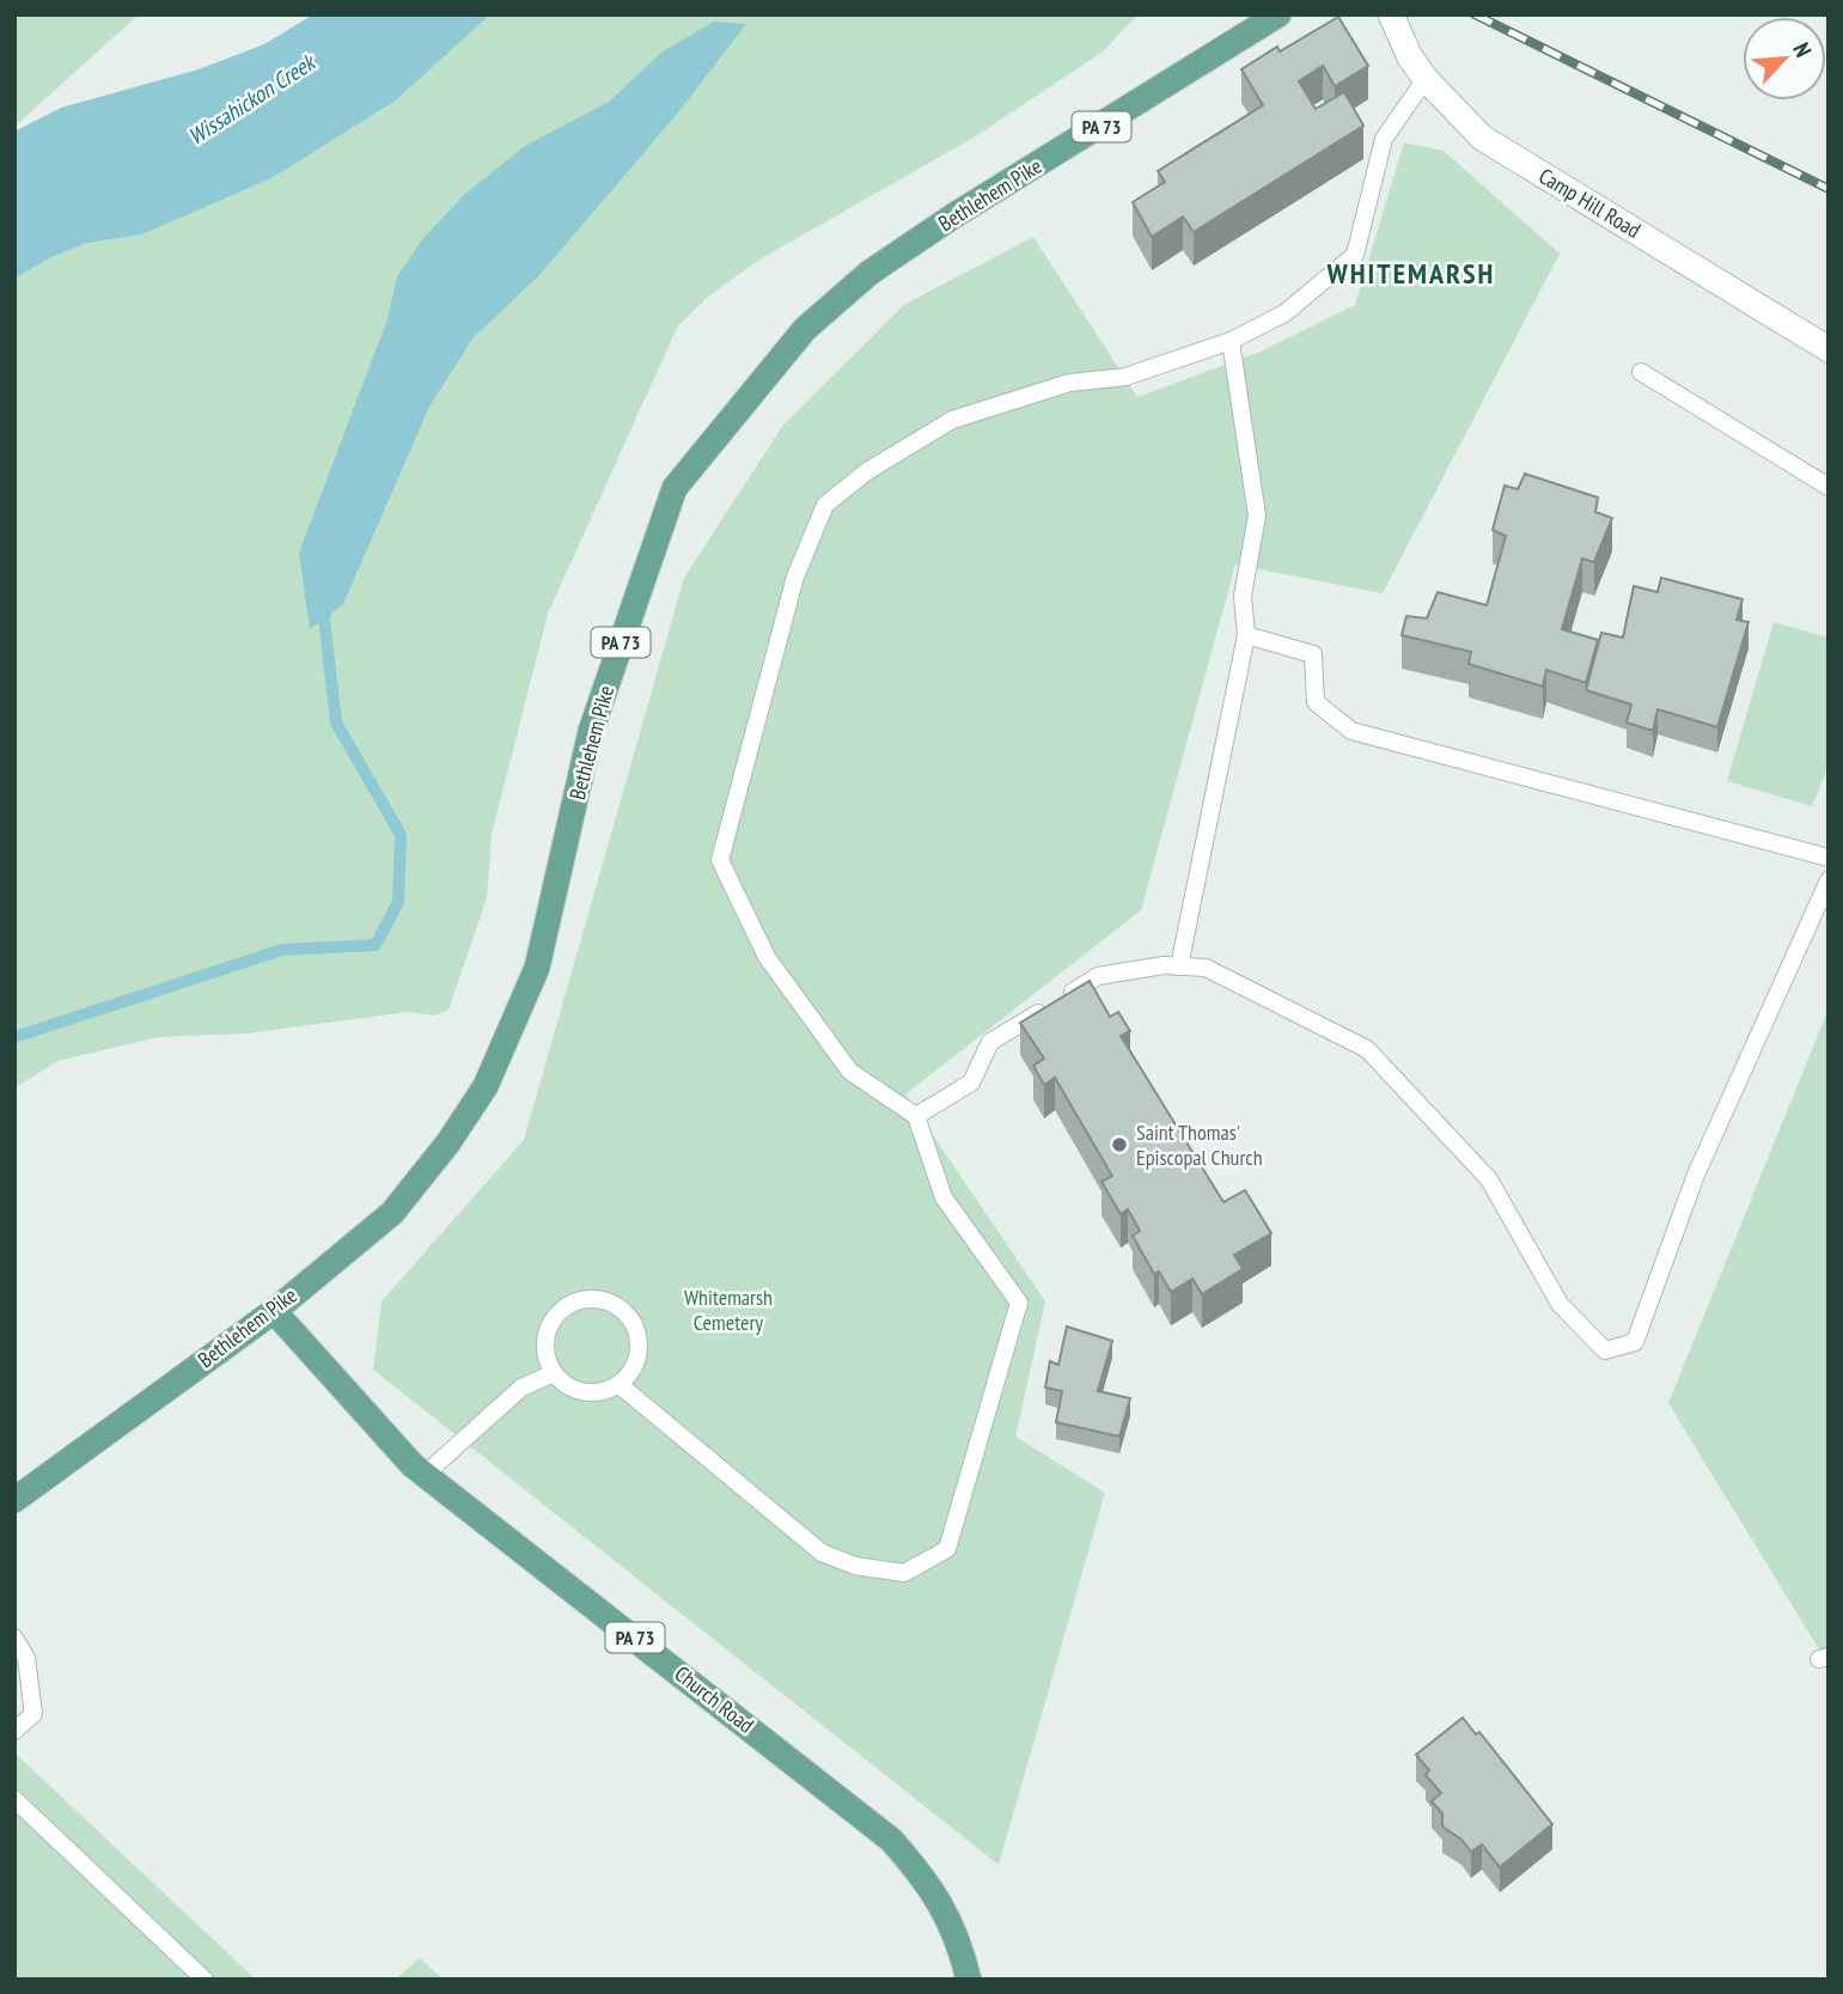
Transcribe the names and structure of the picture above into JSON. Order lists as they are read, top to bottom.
{
  "streets": {
    "main road": ["PA 73", "Bethlehem Pike", "Church Road"],
    "street": ["Camp Hill Road"]
  },
  "crossings": [
    ["Bethlehem Pike", "Church Road"]
  ],
  "districts": ["WHITEMARSH"],
  "water": ["Wissahickon Creek"],
  "parks": ["Whitemarsh Cemetery"],
  "places": ["Saint Thomas' Episcopal Church"],
  "north": "top right"
}
